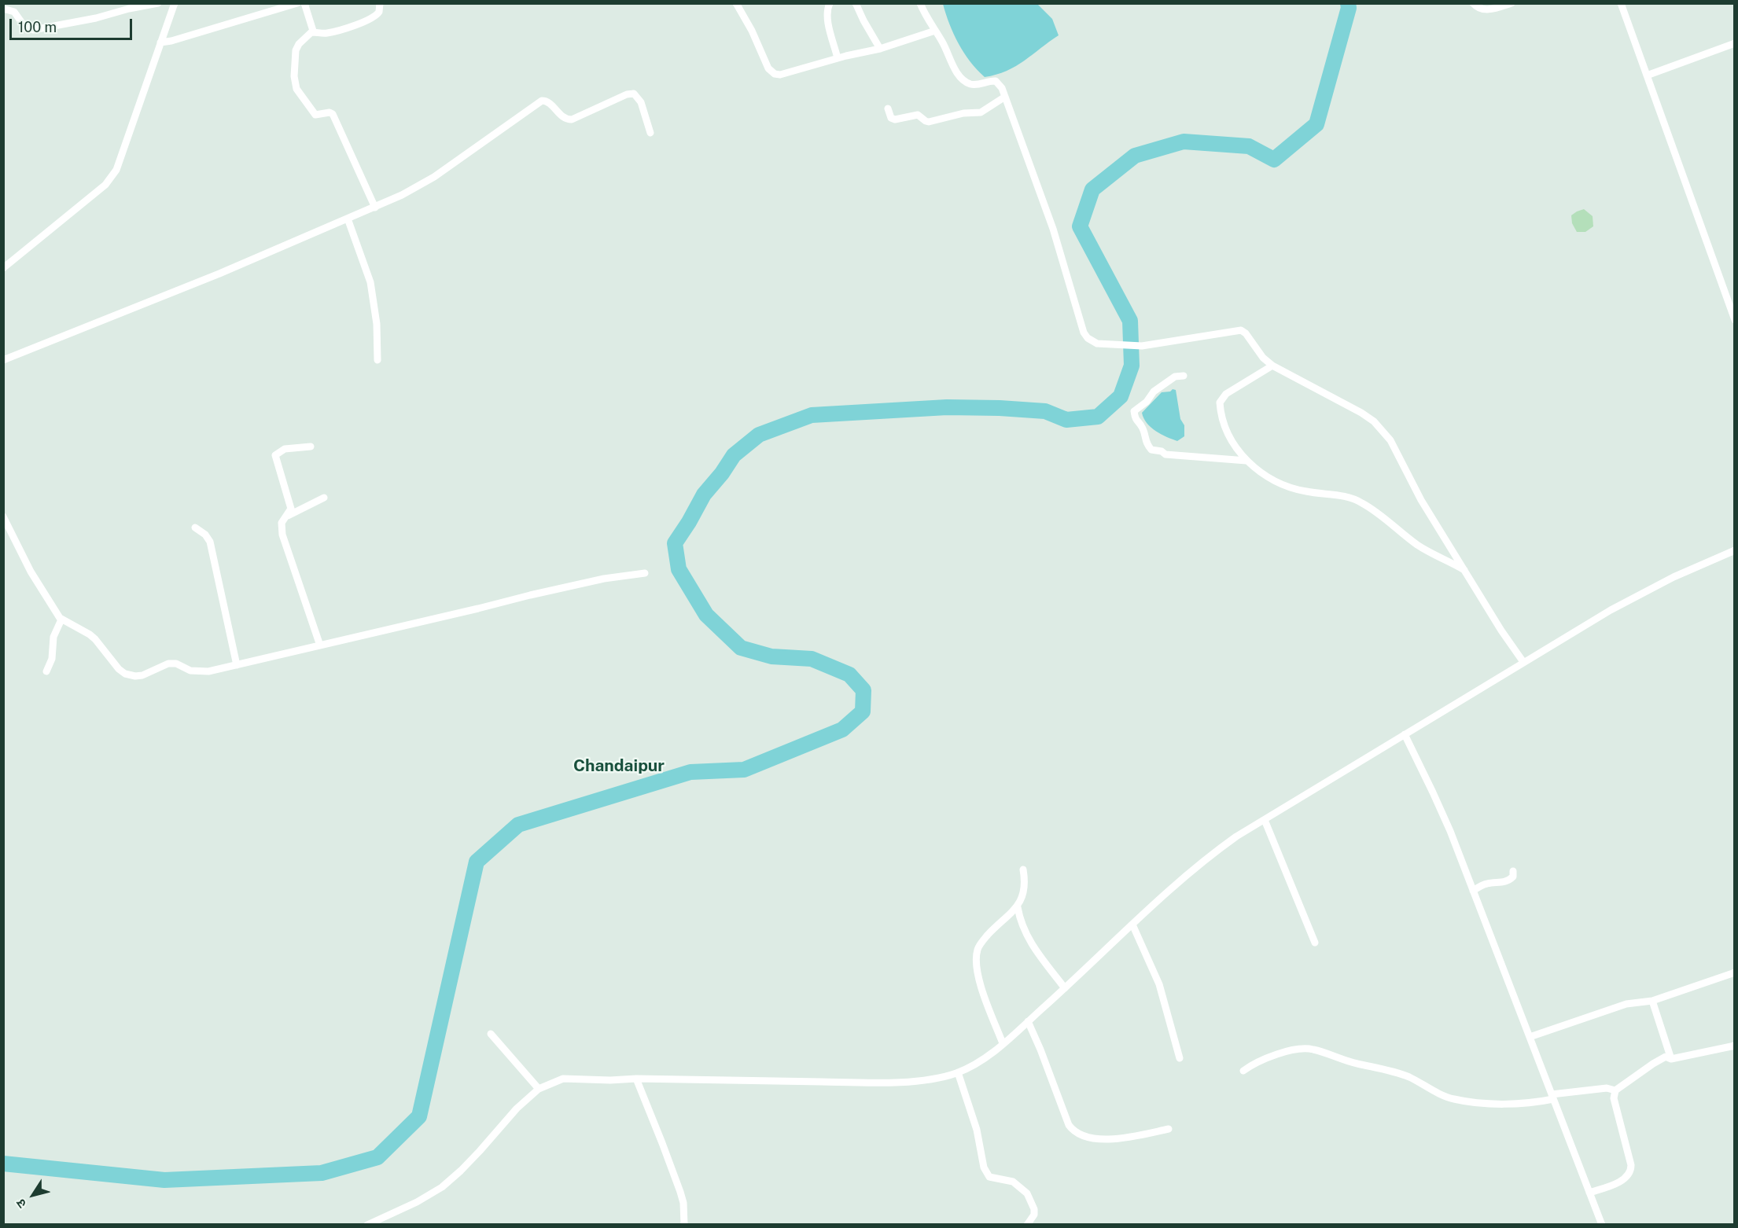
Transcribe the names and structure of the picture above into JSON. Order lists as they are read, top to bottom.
{
  "districts": ["Chandaipur"],
  "scale_bar": "100 m",
  "north": "bottom left"
}
